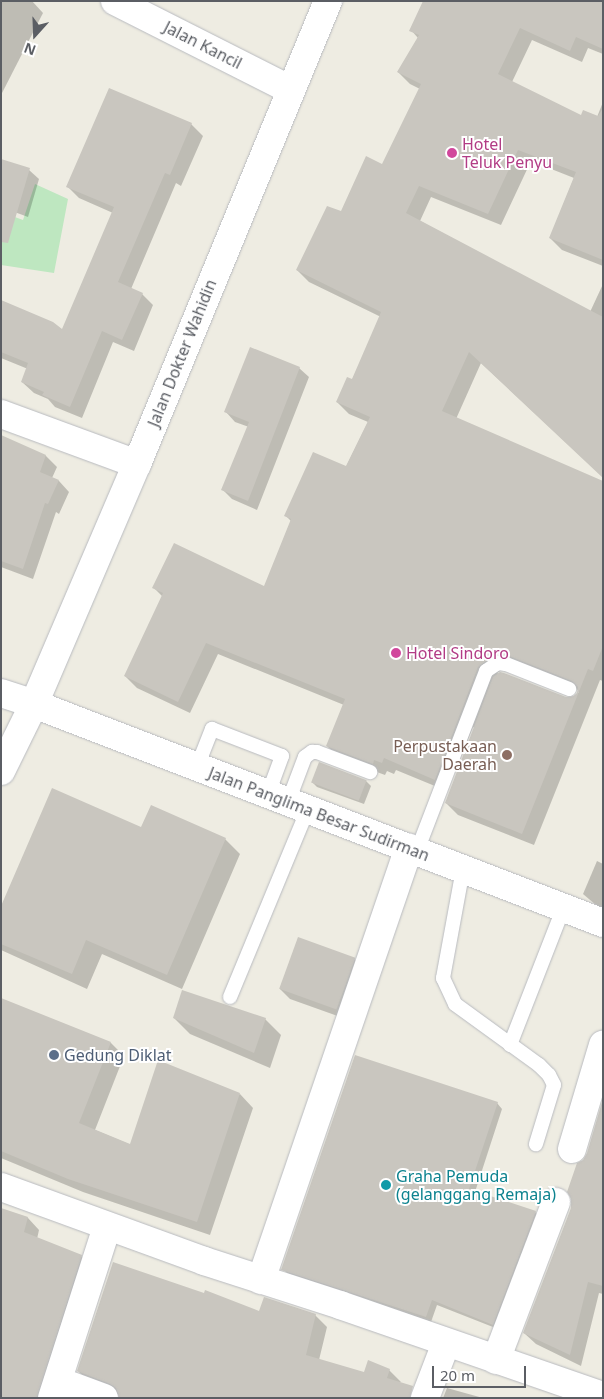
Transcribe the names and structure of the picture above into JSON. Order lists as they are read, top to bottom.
{
  "streets": {
    "street": ["Jalan Kancil", "Jalan Dokter Wahidin", "Jalan Panglima Besar Sudirman"]
  },
  "crossings": [
    ["Jalan Kancil", "Jalan Dokter Wahidin"],
    ["Jalan Dokter Wahidin", "Jalan Panglima Besar Sudirman"]
  ],
  "places": [
    "Hotel Teluk Penyu",
    "Hotel Sindoro",
    "Perpustakaan Daerah",
    "Gedung Diklat",
    "Graha Pemuda (gelanggang Remaja)"
  ],
  "scale_bar": "20 m",
  "north": "bottom"
}
